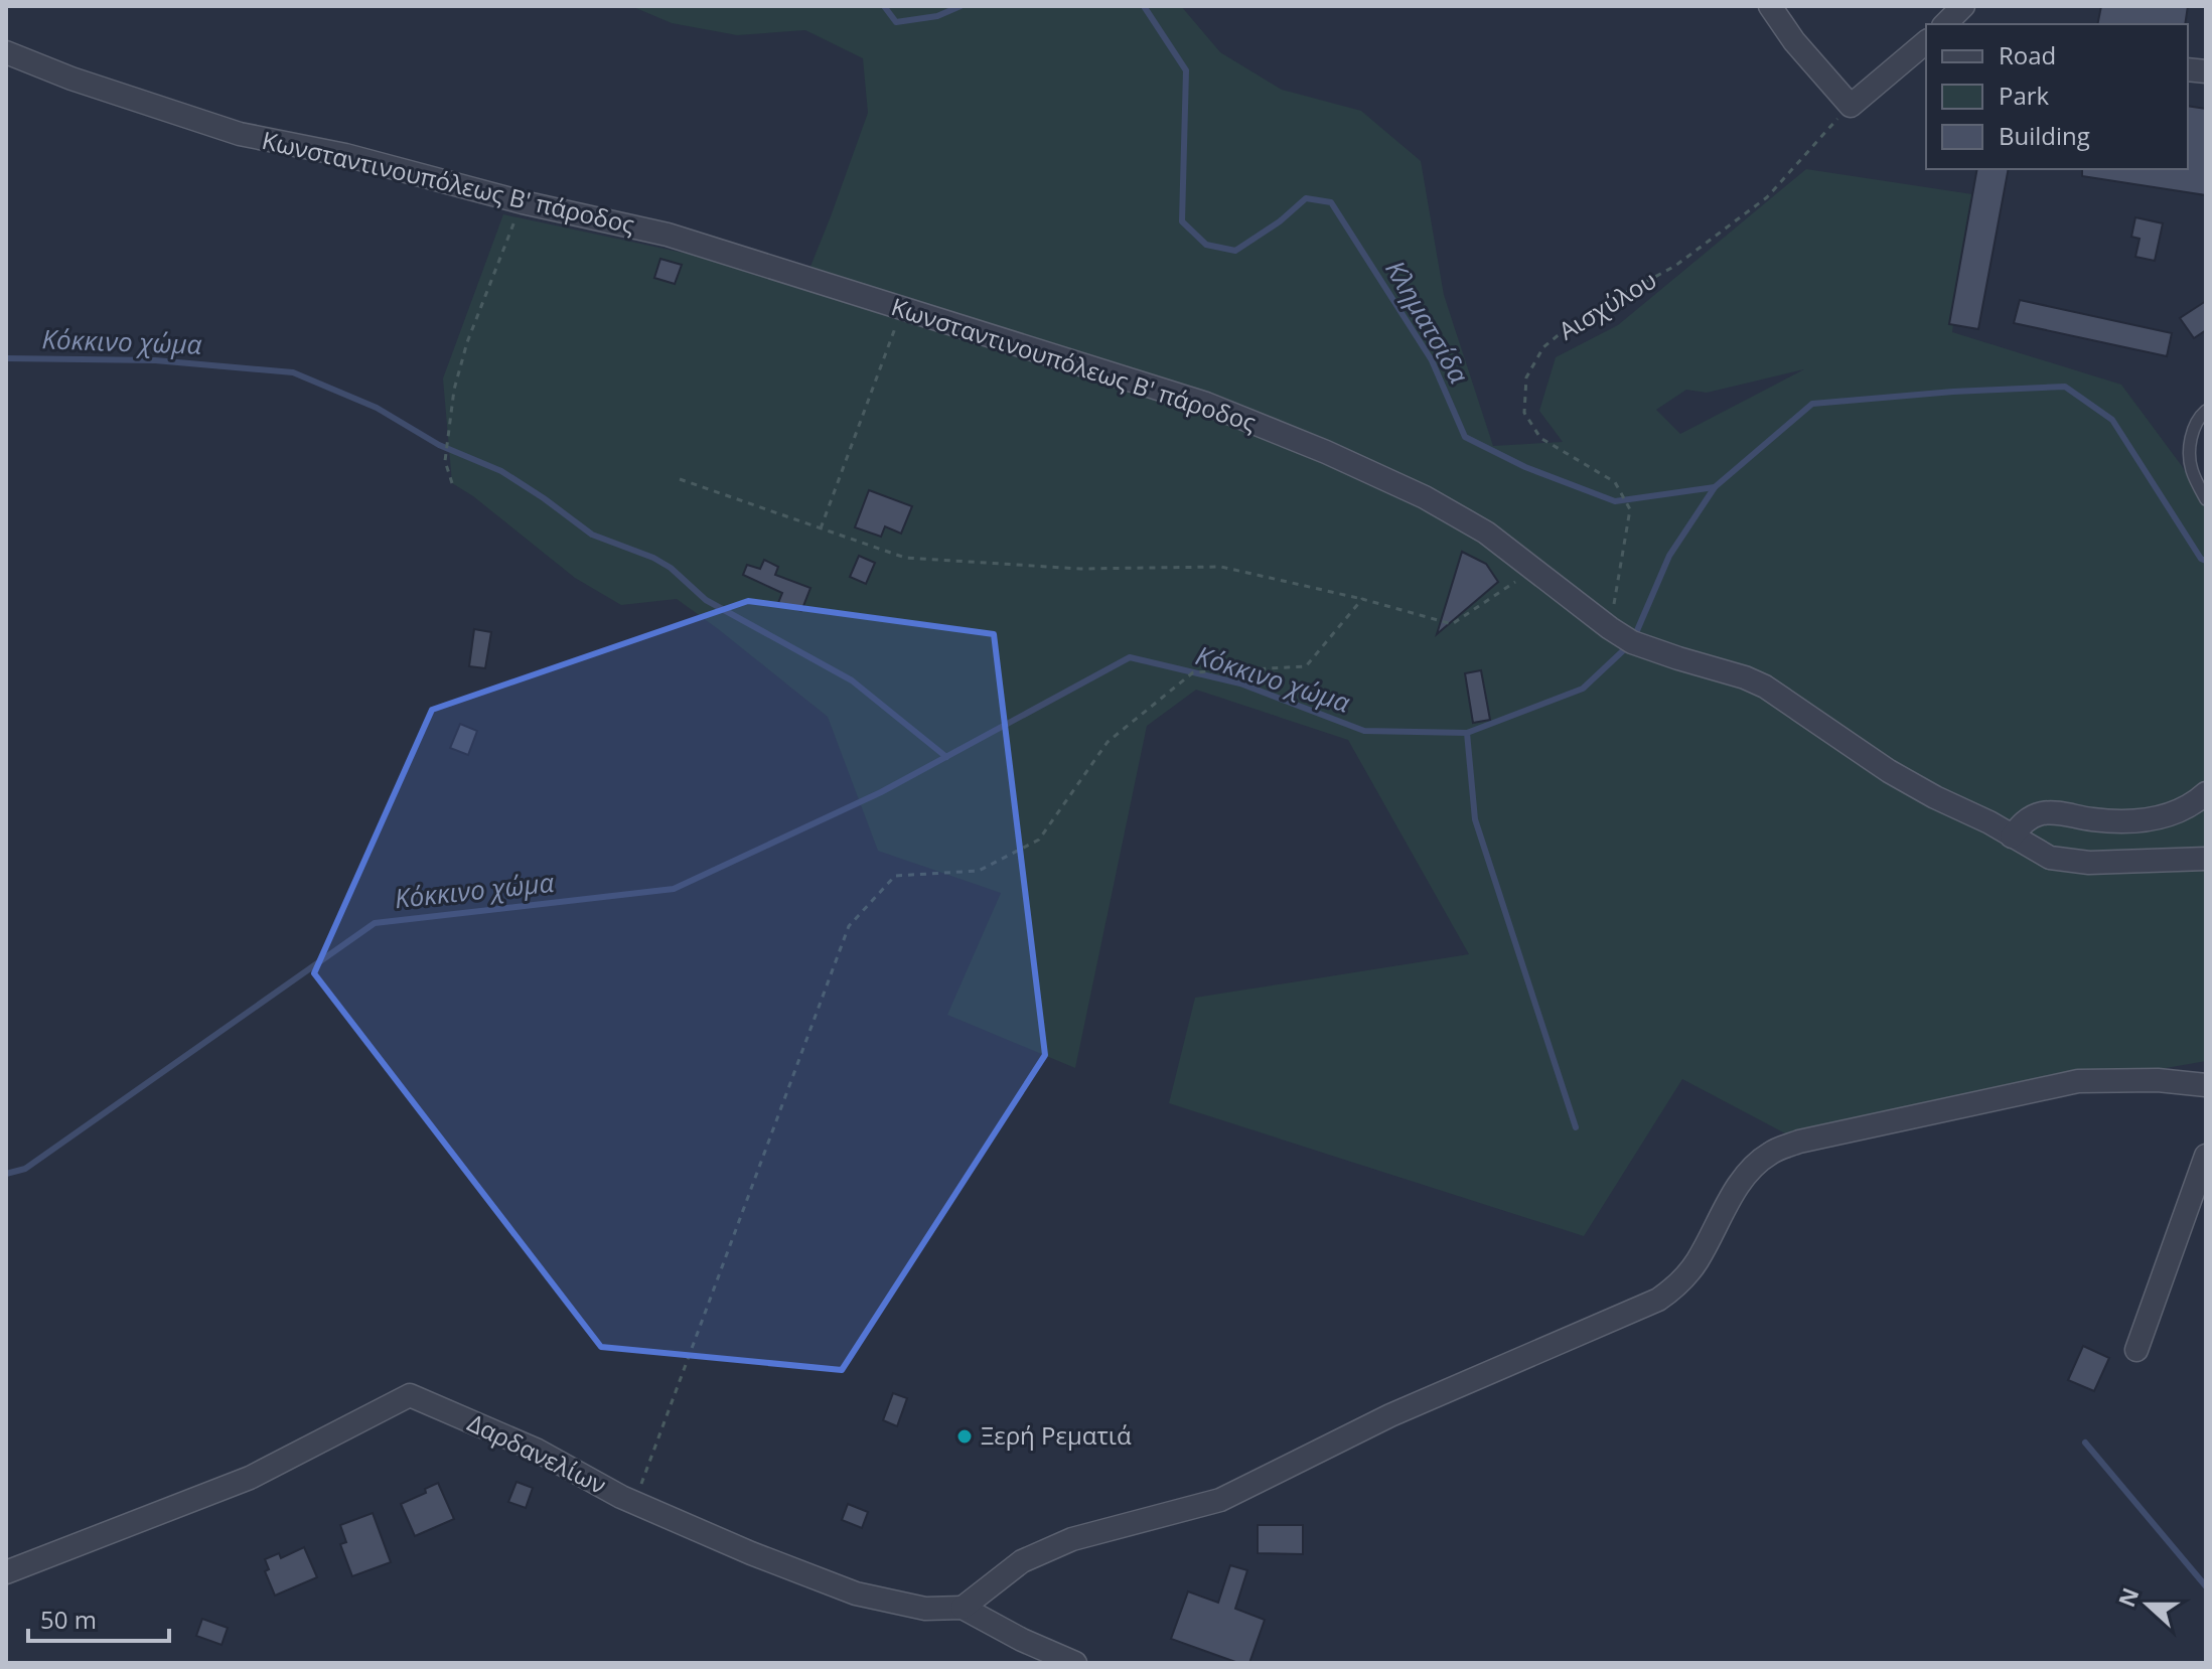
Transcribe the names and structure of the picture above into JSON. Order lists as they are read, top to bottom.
{
  "streets": {
    "street": ["Κωνσταντινουπόλεως Β' πάροδος", "Δαρδανελίων"],
    "path": ["Αισχύλου"]
  },
  "crossings": [
    ["Κωνσταντινουπόλεως Β' πάροδος", "Αισχύλου"]
  ],
  "water": ["Κληματσίδα", "Κόκκινο χώμα"],
  "places": ["Ξερή Ρεματιά"],
  "legend": ["Road", "Park", "Building"],
  "scale_bar": "50 m",
  "north": "left"
}
